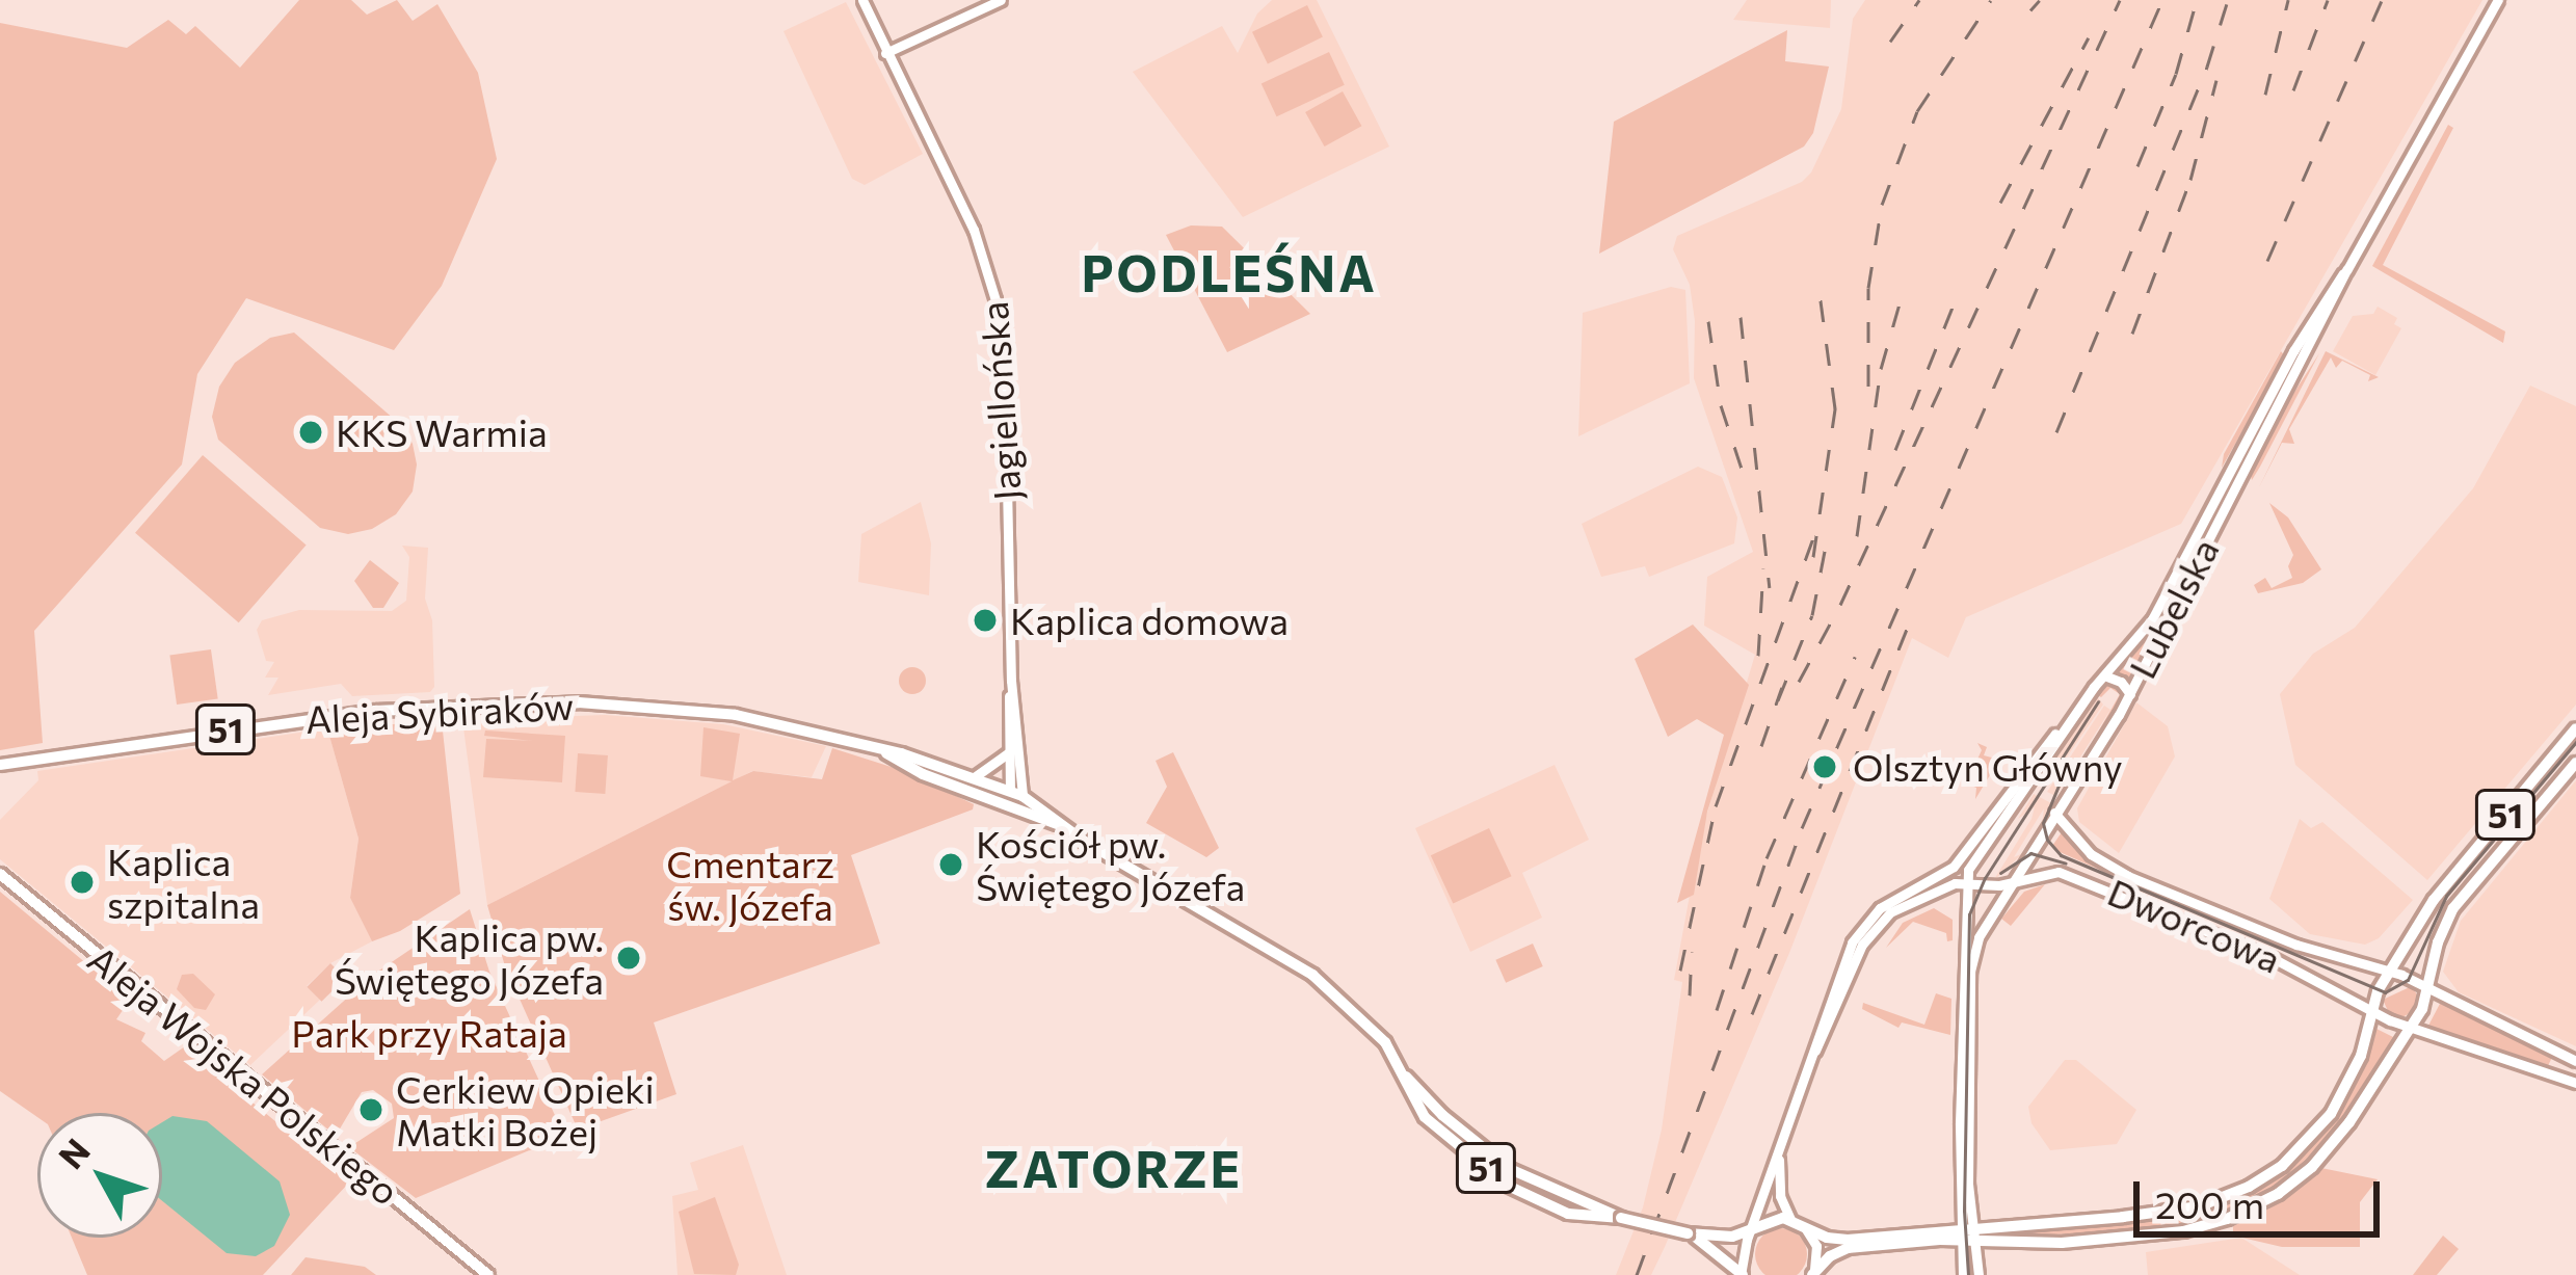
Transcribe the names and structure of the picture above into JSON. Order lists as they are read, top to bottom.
{
  "streets": {
    "main road": ["Aleja Sybiraków", "51", "Aleja Wojska Polskiego"],
    "street": ["Jagiellońska", "Lubelska", "Dworcowa"]
  },
  "crossings": [
    ["Jagiellońska", "Aleja Sybiraków"],
    ["Jagiellońska", "51"],
    ["Aleja Sybiraków", "51"],
    ["51", "Dworcowa"]
  ],
  "districts": ["PODLEŚNA", "ZATORZE"],
  "parks": ["Cmentarz św. Józefa", "Park przy Rataja"],
  "places": [
    "KKS Warmia",
    "Kaplica domowa",
    "Olsztyn Główny",
    "Kościół pw. Świętego Józefa",
    "Kaplica szpitalna",
    "Kaplica pw. Świętego Józefa",
    "Cerkiew Opieki Matki Bożej"
  ],
  "scale_bar": "200 m",
  "north": "top left"
}
